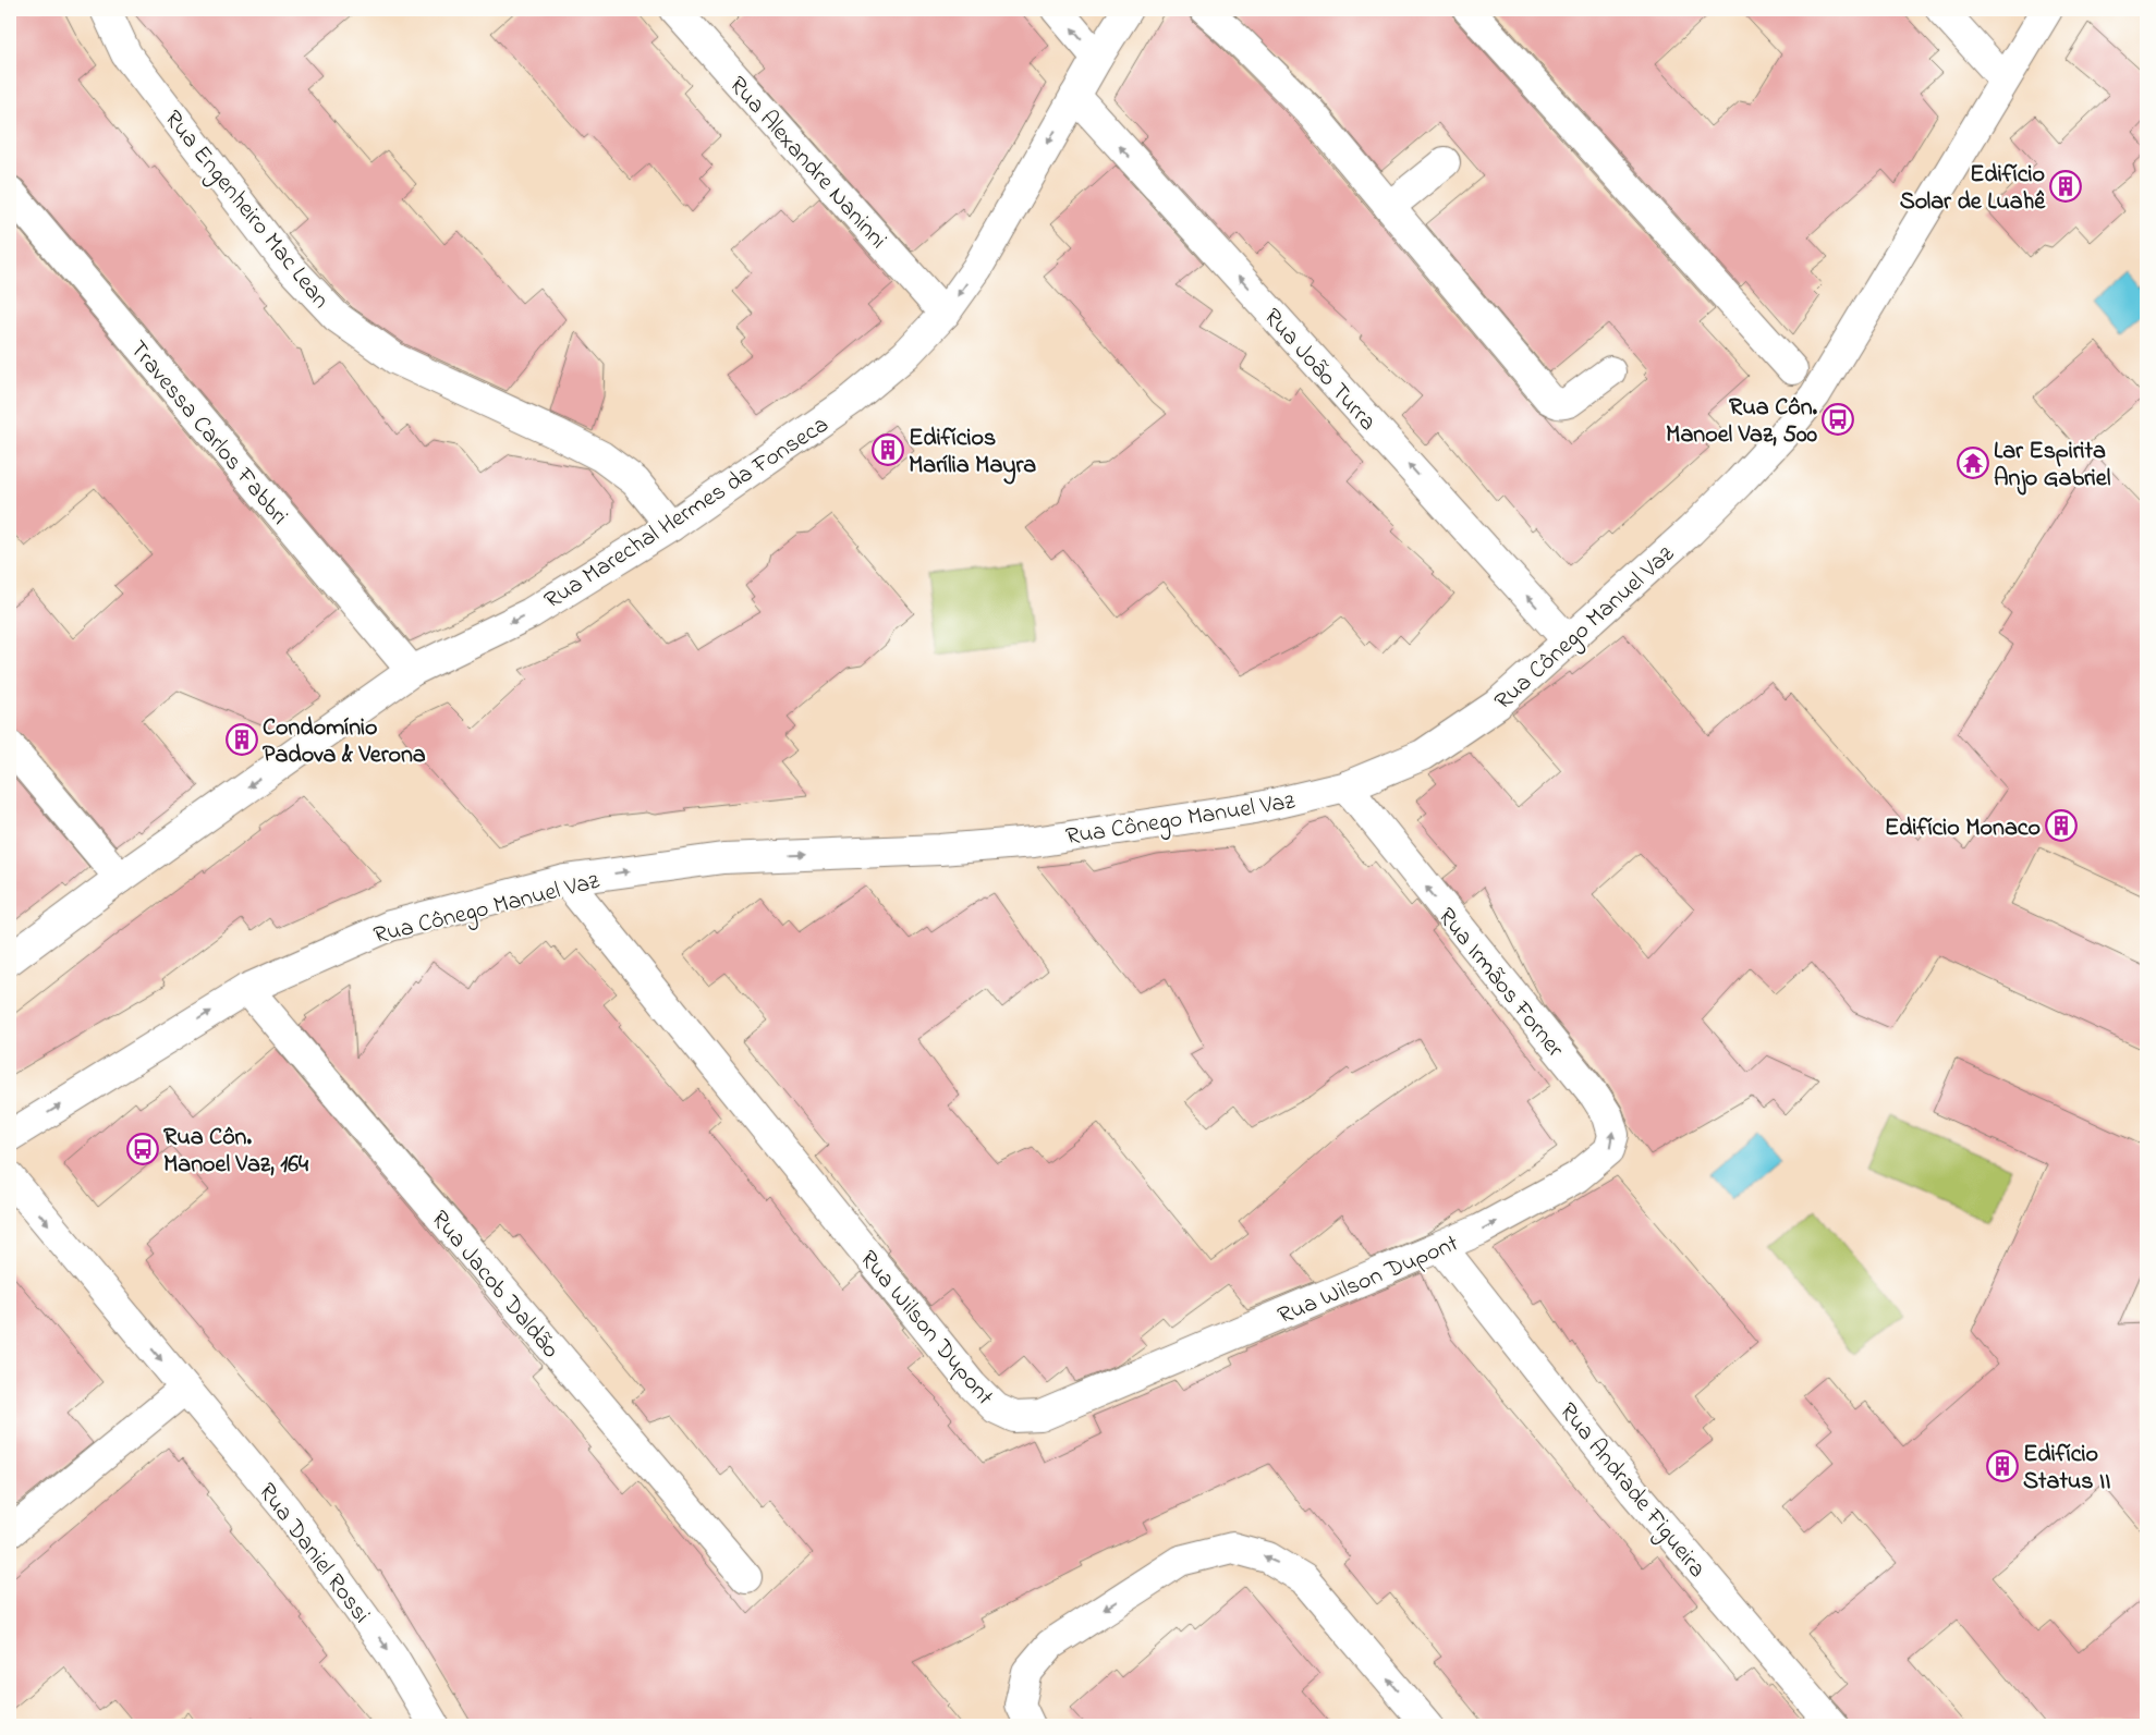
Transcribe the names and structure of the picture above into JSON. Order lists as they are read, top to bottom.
{
  "streets": {
    "street": [
      "Rua Alexandre Naninni",
      "Rua Engenheiro Mac Lean",
      "Rua João Turra",
      "Travessa Carlos Fabbri",
      "Rua Marechal Hermes da Fonseca",
      "Rua Cônego Manuel Vaz",
      "Rua Irmãos Forner",
      "Rua Wilson Dupont",
      "Rua Jacob Daldão",
      "Rua Andrade Figueira",
      "Rua Daniel Rossi"
    ]
  },
  "crossings": [
    ["Rua Alexandre Naninni", "Rua Marechal Hermes da Fonseca"],
    ["Rua Engenheiro Mac Lean", "Rua Marechal Hermes da Fonseca"],
    ["Rua João Turra", "Rua Marechal Hermes da Fonseca"],
    ["Rua João Turra", "Rua Cônego Manuel Vaz"],
    ["Travessa Carlos Fabbri", "Rua Marechal Hermes da Fonseca"],
    ["Rua Cônego Manuel Vaz", "Rua Irmãos Forner"],
    ["Rua Cônego Manuel Vaz", "Rua Wilson Dupont"],
    ["Rua Cônego Manuel Vaz", "Rua Jacob Daldão"],
    ["Rua Irmãos Forner", "Rua Wilson Dupont"],
    ["Rua Wilson Dupont", "Rua Andrade Figueira"]
  ],
  "one_way": [
    "Rua Marechal Hermes da Fonseca",
    "Rua Cônego Manuel Vaz",
    "Rua Irmãos Forner",
    "Rua Daniel Rossi"
  ],
  "places": {
    "building": [
      "Edifício Solar de Luahê",
      "Edifícios Marília Mayra",
      "Condomínio Padova & Verona",
      "Edifício Monaco",
      "Edifício Status II"
    ],
    "bus stop": ["Rua Côn. Manoel Vaz, 500", "Rua Côn. Manoel Vaz, 164"],
    "temple": ["Lar Espirita Anjo Gabriel"]
  }
}
